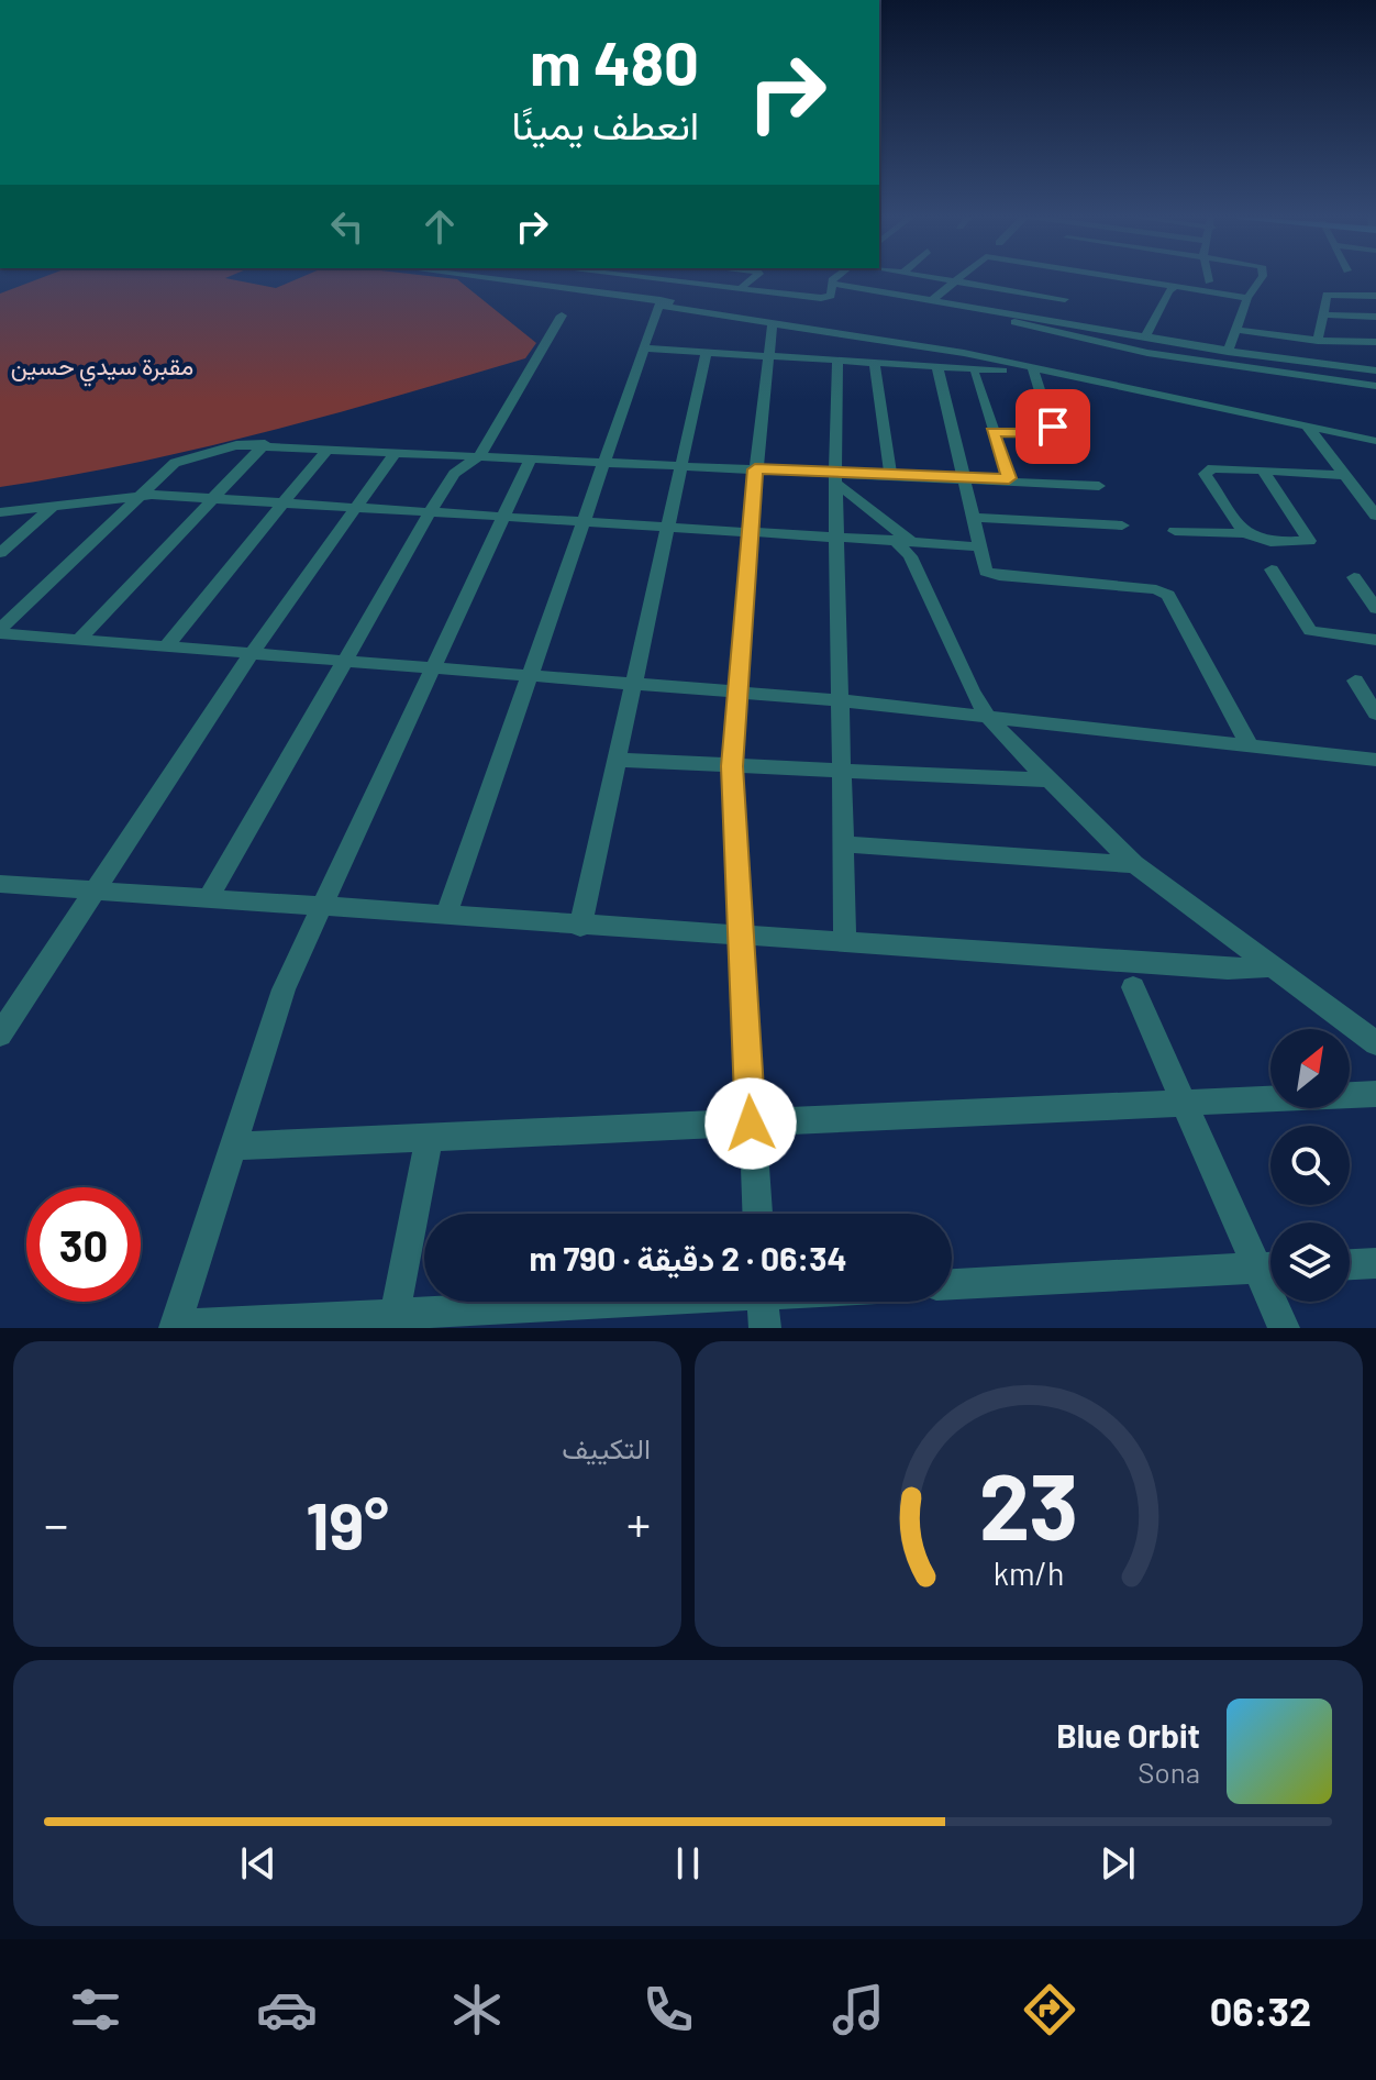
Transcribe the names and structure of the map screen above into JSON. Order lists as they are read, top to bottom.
{
  "parks": ["مقبرة سيدي حسين"],
  "north": "top right",
  "page": {
    "turn": ["480 m", "انعطف يمينًا"],
    "limit": "30",
    "trip": "06:34 · 2 دقيقة · 790 m",
    "tile": "التكييف",
    "heat": ["−", "19°", "+"],
    "song": ["Blue Orbit", "Sona"],
    "tabs": "06:32",
    "gauge": ["23", "km/h"]
  }
}
